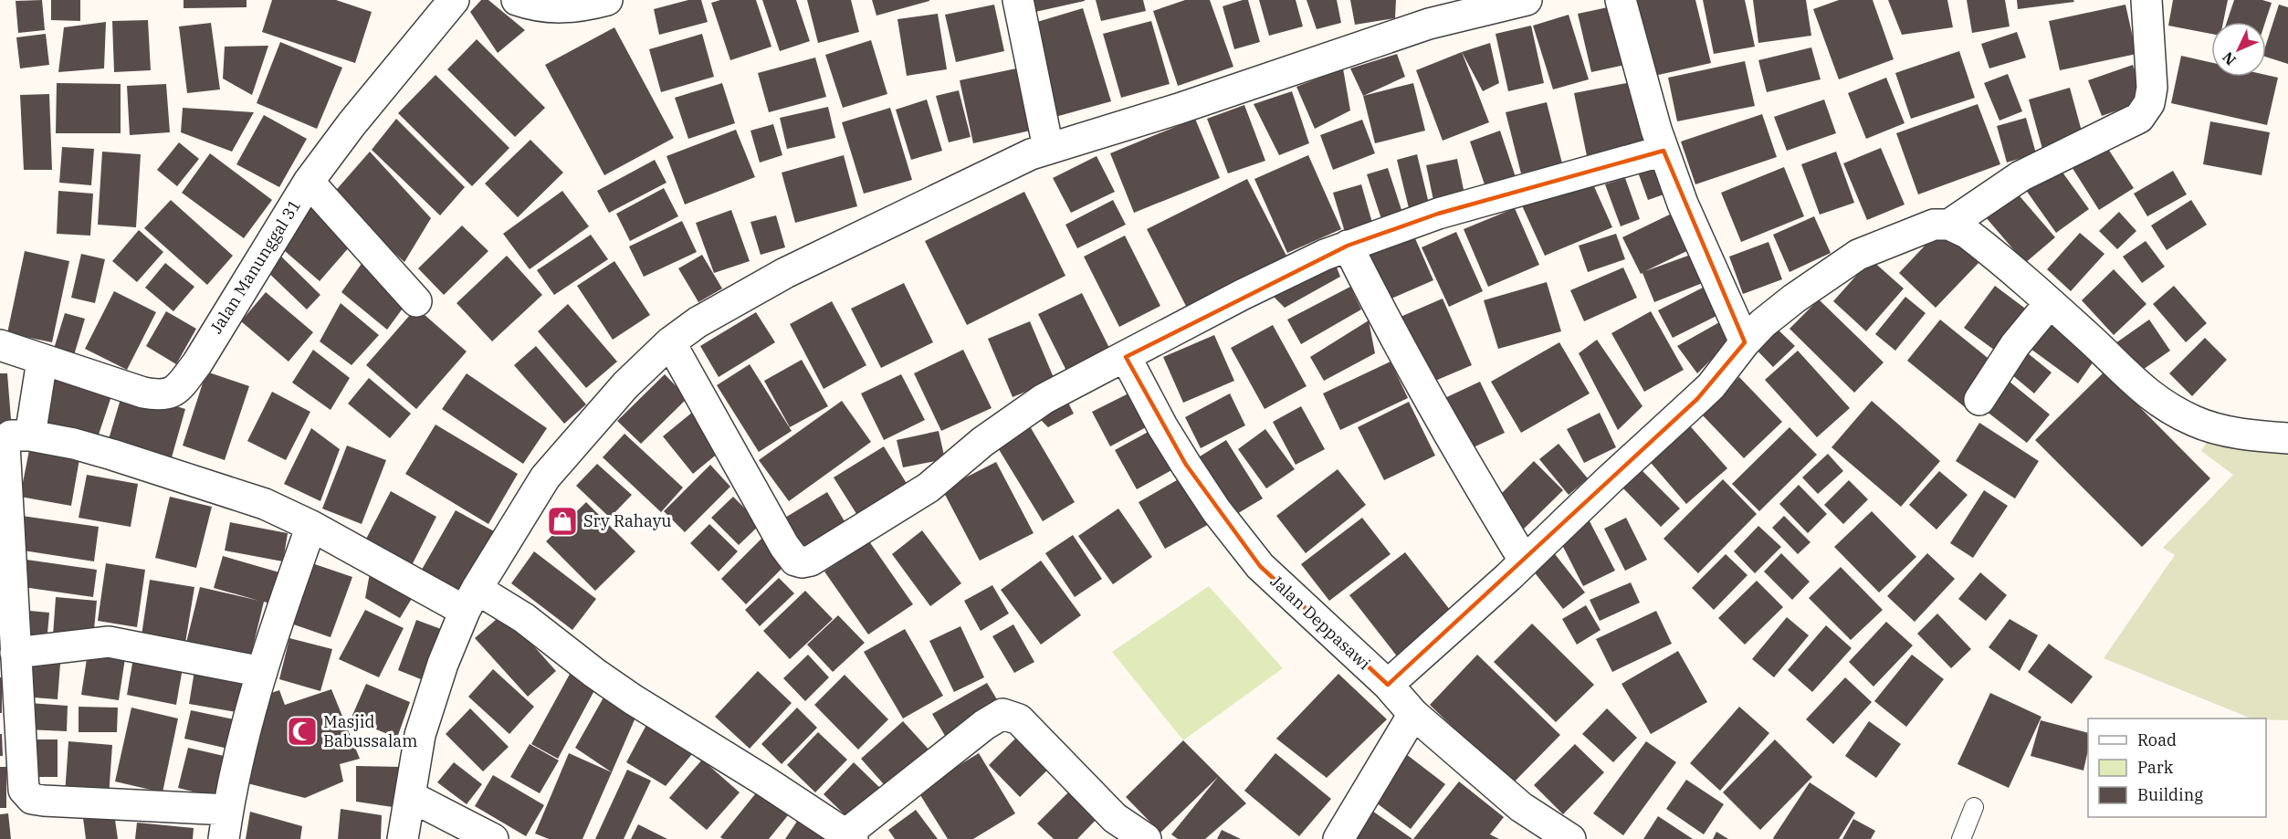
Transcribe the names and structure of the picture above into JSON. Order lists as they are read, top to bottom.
{
  "streets": {
    "street": ["Jalan Manunggal 31", "Jalan Deppasawi"]
  },
  "places": {
    "shop": ["Sry Rahayu"],
    "mosque": ["Masjid Babussalam"]
  },
  "legend": ["Road", "Park", "Building"],
  "north": "bottom left"
}
